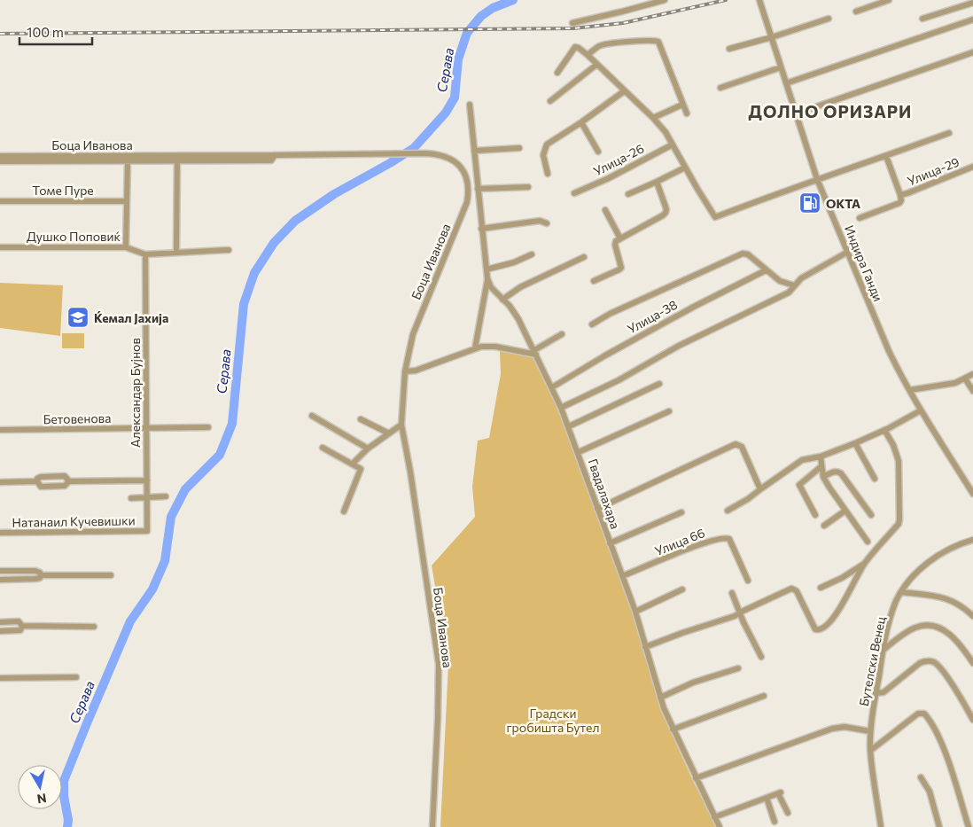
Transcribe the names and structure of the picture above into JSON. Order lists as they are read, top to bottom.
{
  "streets": {
    "street": [
      "Боца Иванова",
      "Улица-26",
      "Улица-29",
      "Томе Пуре",
      "Душко Поповиќ",
      "Индира Ганди",
      "Улица-38",
      "Александар Бујнов",
      "Бетовенова",
      "Гвадалахара",
      "Натанаил Кучевишки",
      "Улица 66",
      "Бутелски Венец"
    ]
  },
  "crossings": [
    ["Душко Поповиќ", "Александар Бујнов"],
    ["Улица-38", "Гвадалахара"],
    ["Александар Бујнов", "Бетовенова"],
    ["Александар Бујнов", "Натанаил Кучевишки"],
    ["Гвадалахара", "Улица 66"]
  ],
  "districts": ["ДОЛНО ОРИЗАРИ"],
  "water": ["Серава"],
  "parks": ["Градски гробишта Бутел"],
  "places": {
    "fuel station": ["ОКТА"],
    "school or university": ["Ќемал Јахија"]
  },
  "scale_bar": "100 m",
  "north": "bottom"
}
